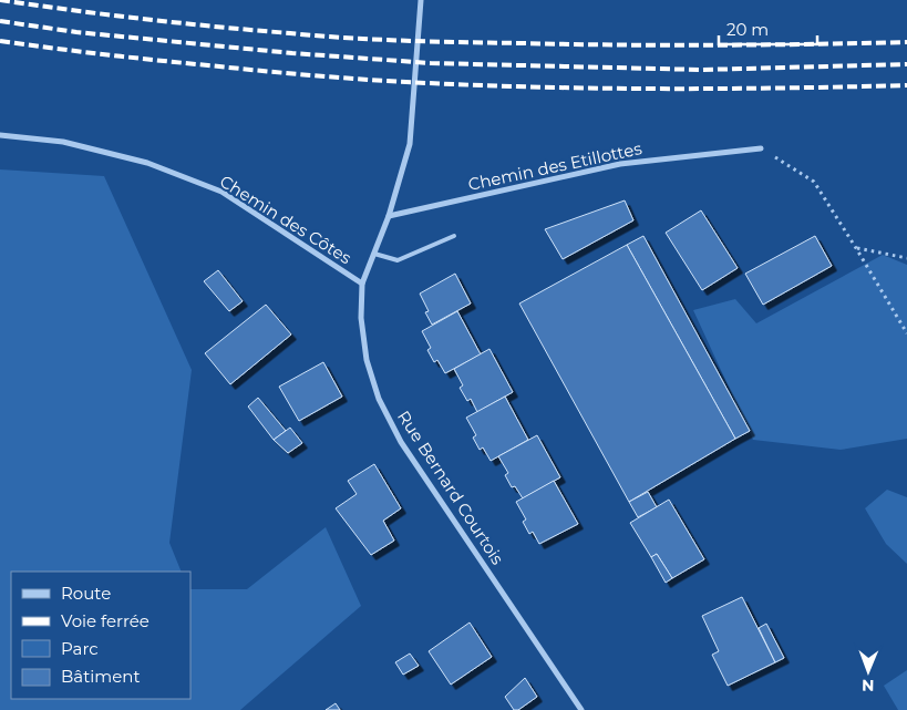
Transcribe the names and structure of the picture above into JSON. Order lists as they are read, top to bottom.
{
  "streets": {
    "street": ["Chemin des Etillottes", "Chemin des Côtes", "Rue Bernard Courtois"]
  },
  "crossings": [
    ["Chemin des Etillottes", "Rue Bernard Courtois"],
    ["Chemin des Côtes", "Rue Bernard Courtois"]
  ],
  "legend": [
    "Route",
    "Voie ferrée",
    "Parc",
    "Bâtiment"
  ],
  "scale_bar": "20 m",
  "north": "bottom"
}
